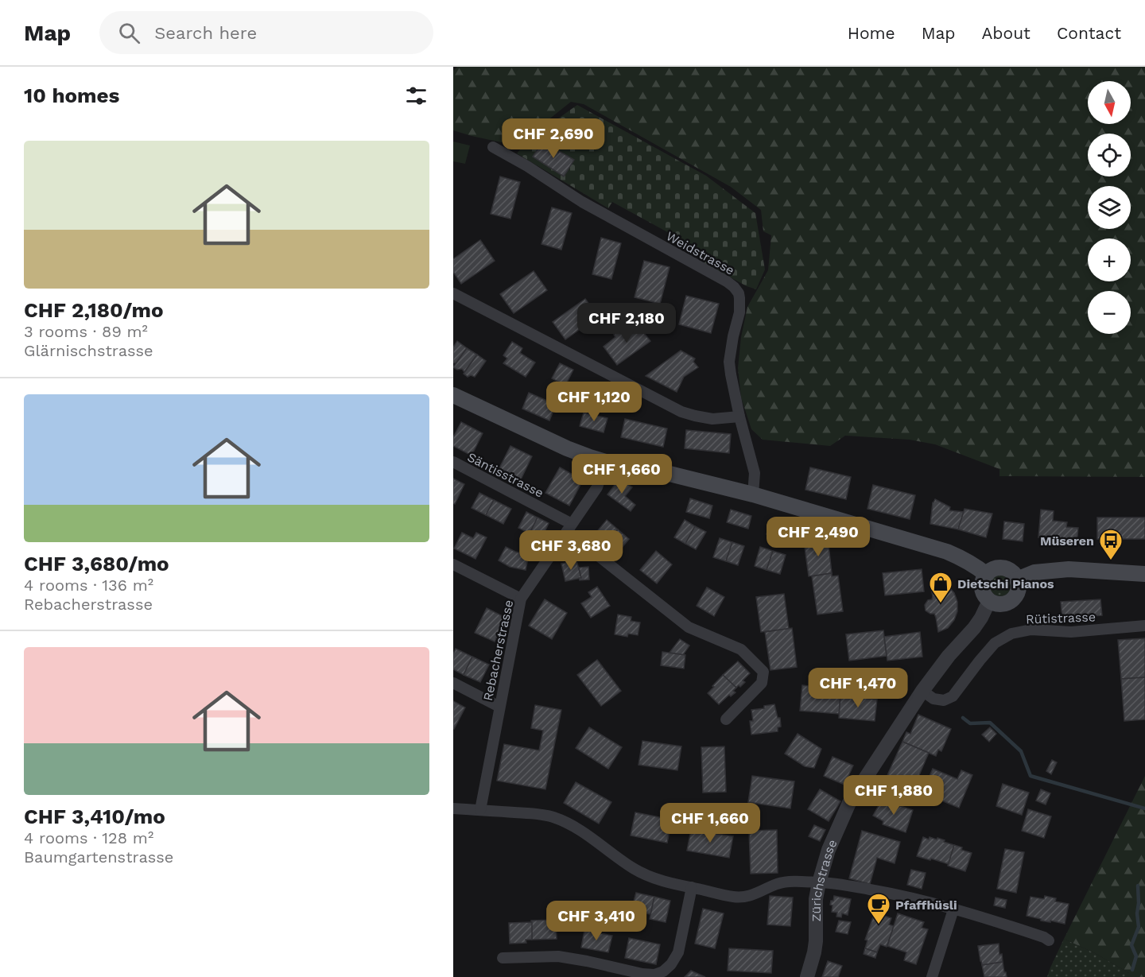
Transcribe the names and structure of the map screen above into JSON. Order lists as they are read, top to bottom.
{
  "streets": {
    "street": [
      "Weidstrasse",
      "Säntisstrasse",
      "Rütistrasse",
      "Rebacherstrasse",
      "Zürichstrasse"
    ]
  },
  "crossings": [
    ["Säntisstrasse", "Rebacherstrasse"],
    ["Rütistrasse", "Zürichstrasse"]
  ],
  "places": {
    "bus stop": ["Müseren"],
    "shop": ["Dietschi Pianos"],
    "cafe": ["Pfaffhüsli"]
  },
  "north": "bottom",
  "page": {
    "header": "Map",
    "search": "Search here",
    "nav": [
      "Home",
      "Map",
      "About",
      "Contact"
    ],
    "heading": "10 homes",
    "map_buttons": ["+", "−"],
    "price": [
      "CHF 2,690",
      "CHF 2,180",
      "CHF 1,120",
      "CHF 1,660",
      "CHF 2,490",
      "CHF 3,680",
      "CHF 1,470",
      "CHF 1,880",
      "CHF 1,660",
      "CHF 3,410"
    ],
    "list": [
      {
        "name": "CHF 2,180/mo",
        "note": "3 rooms · 89 m² · Glärnischstrasse"
      },
      {
        "name": "CHF 3,680/mo",
        "note": "4 rooms · 136 m² · Rebacherstrasse"
      },
      {
        "name": "CHF 3,410/mo",
        "note": "4 rooms · 128 m² · Baumgartenstrasse"
      }
    ]
  }
}
